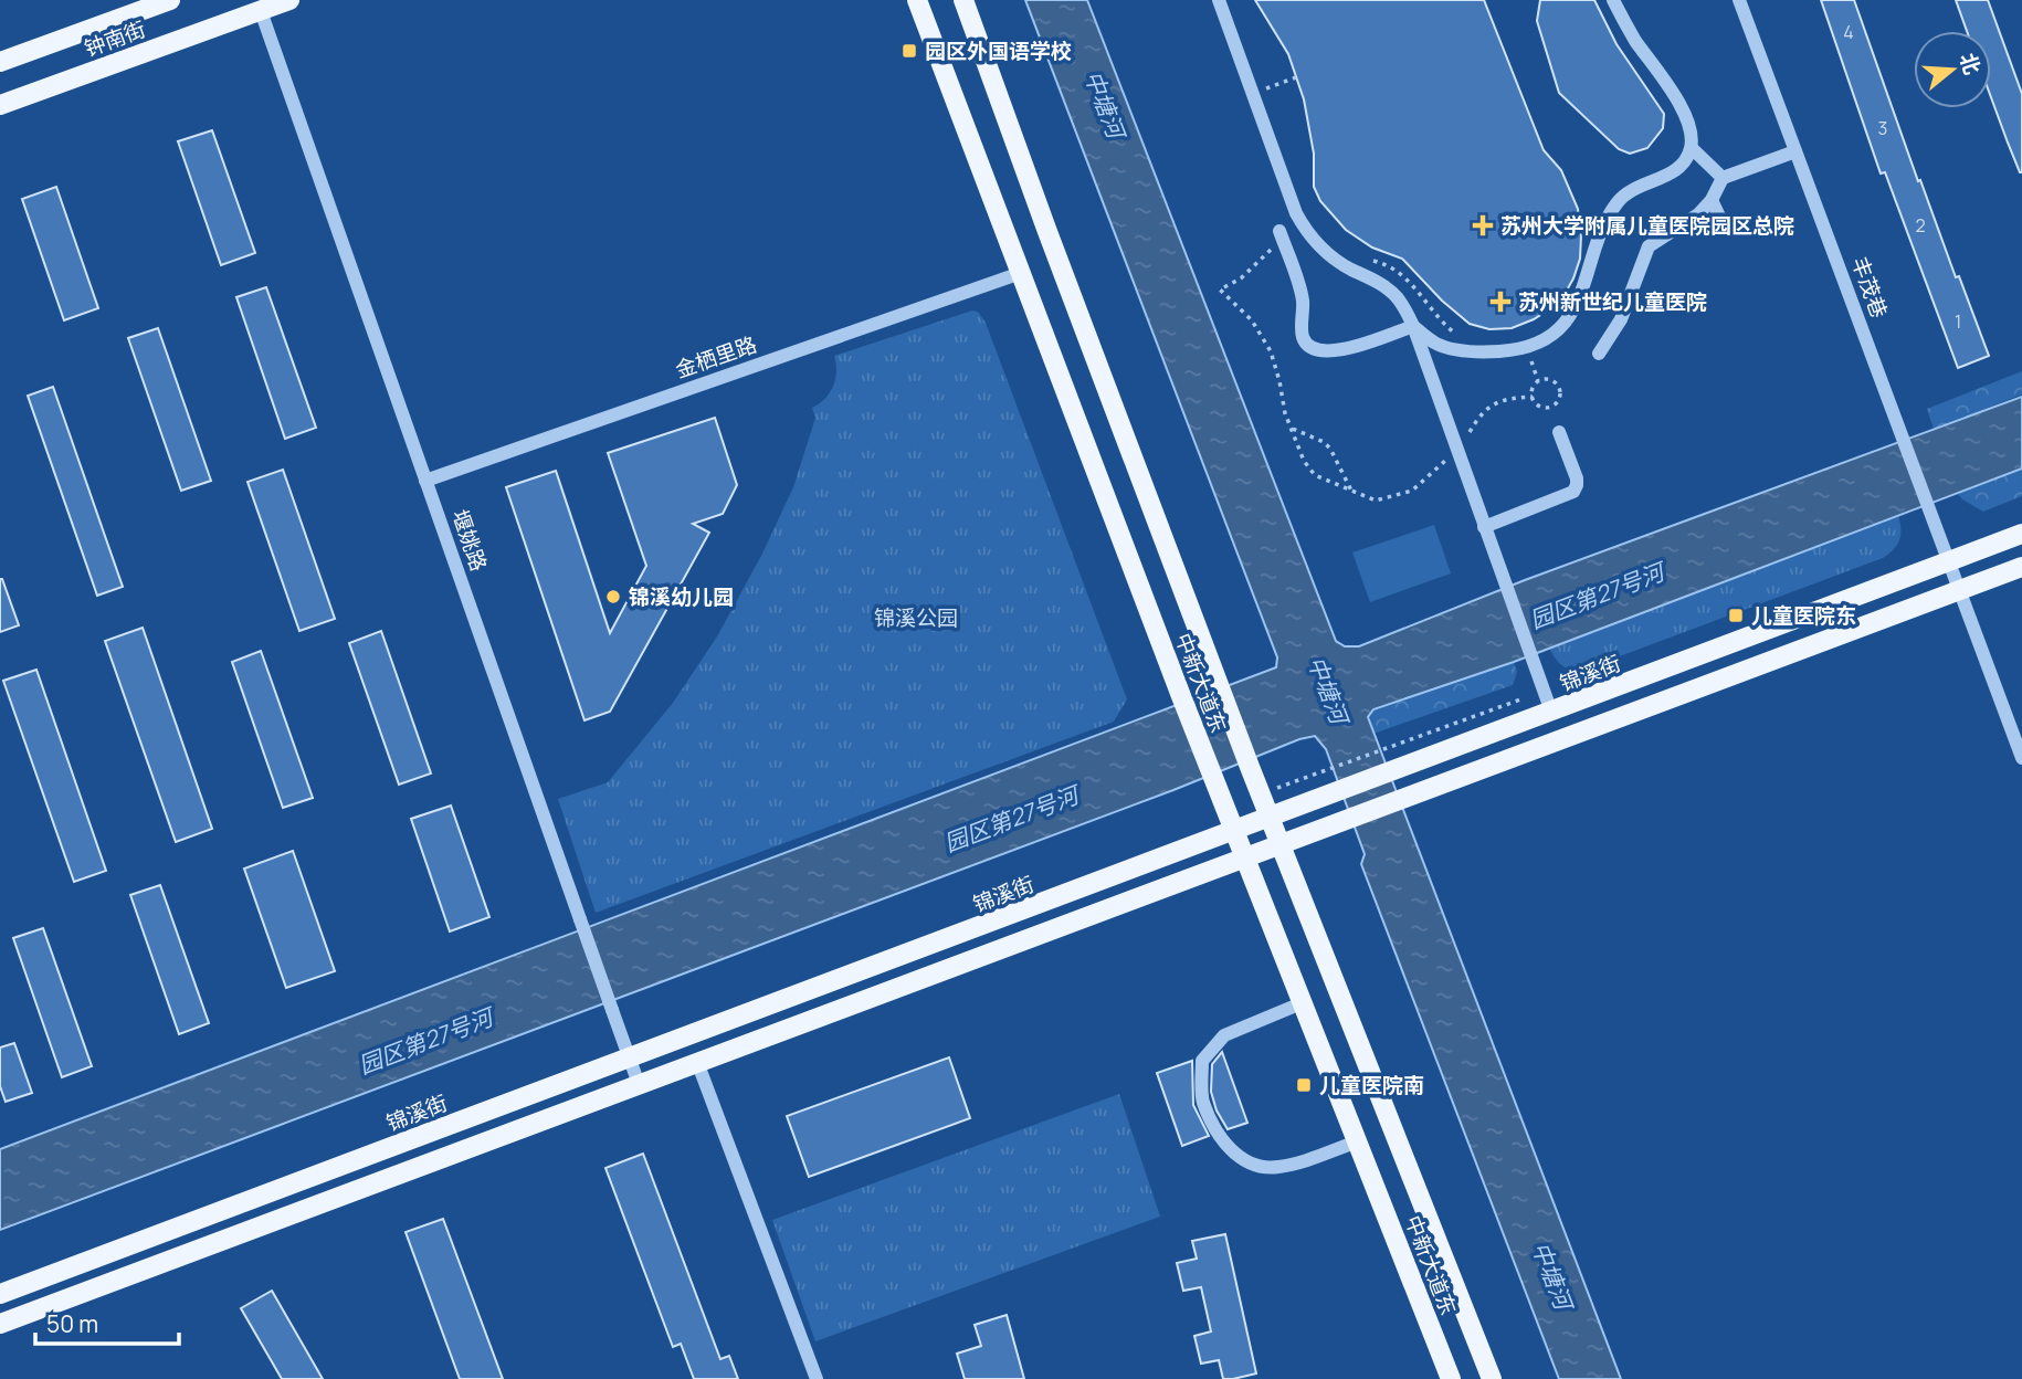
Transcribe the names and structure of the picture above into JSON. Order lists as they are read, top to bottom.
{
  "streets": {
    "main road": ["钟南街", "锦溪街", "中新大道东"],
    "street": ["丰茂巷", "金栖里路", "堰姚路"]
  },
  "crossings": [
    ["钟南街", "堰姚路"],
    ["丰茂巷", "锦溪街"],
    ["金栖里路", "堰姚路"],
    ["金栖里路", "中新大道东"],
    ["堰姚路", "锦溪街"],
    ["锦溪街", "中新大道东"]
  ],
  "water": ["中塘河", "园区第27号河"],
  "parks": ["锦溪公园"],
  "places": {
    "transit": ["园区外国语学校", "儿童医院东", "儿童医院南"],
    "health": ["苏州大学附属儿童医院园区总院", "苏州新世纪儿童医院"],
    "other": ["锦溪幼儿园"]
  },
  "house_numbers": [
    "4",
    "3",
    "2",
    "1"
  ],
  "scale_bar": "50 m",
  "north": "right"
}
